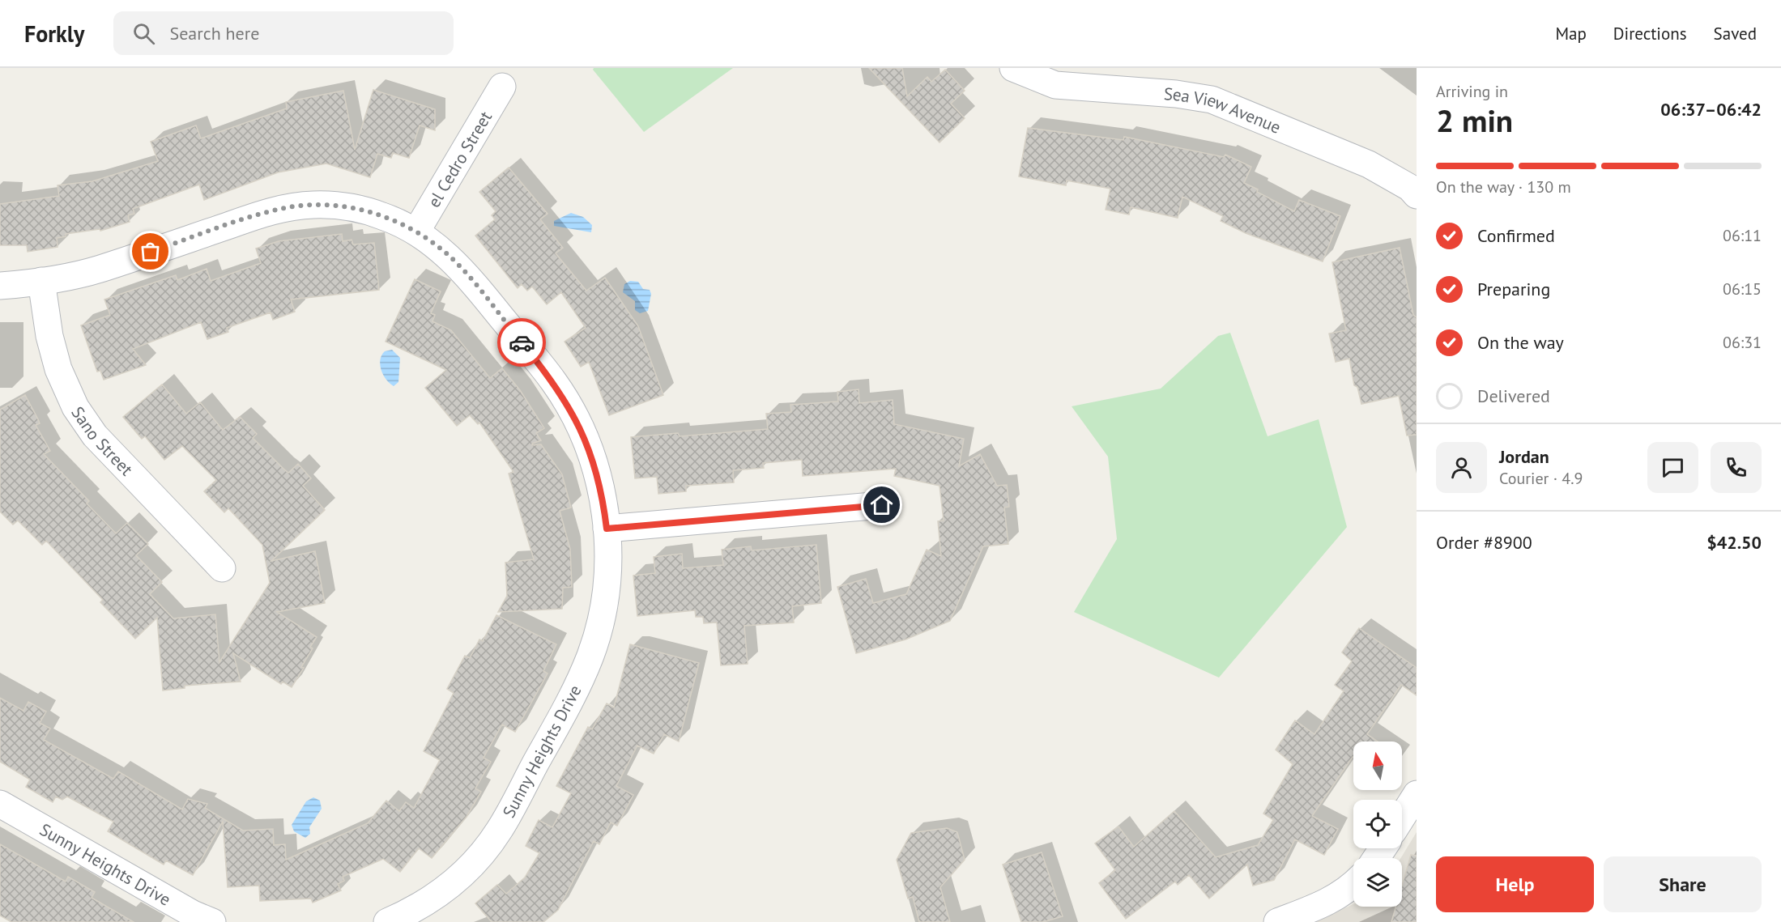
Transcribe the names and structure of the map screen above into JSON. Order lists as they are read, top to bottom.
{
  "streets": {
    "street": [
      "Sea View Avenue",
      "el Cedro Street",
      "Sano Street",
      "Sunny Heights Drive"
    ]
  },
  "crossings": [
    ["el Cedro Street", "Sunny Heights Drive"],
    ["Sano Street", "Sunny Heights Drive"]
  ],
  "north": "top",
  "page": {
    "header": "Forkly",
    "search": "Search here",
    "nav": ["Map", "Directions", "Saved"],
    "heading": ["2 min", "Arriving in", "06:37–06:42"],
    "panel": [
      "Jordan",
      "Courier · 4.9",
      "Order #8900",
      "$42.50"
    ],
    "bar": "On the way · 130 m",
    "list": [
      ["Confirmed", "06:11"],
      ["Preparing", "06:15"],
      ["On the way", "06:31"],
      "Delivered"
    ],
    "buttons": ["Help", "Share"]
  }
}
